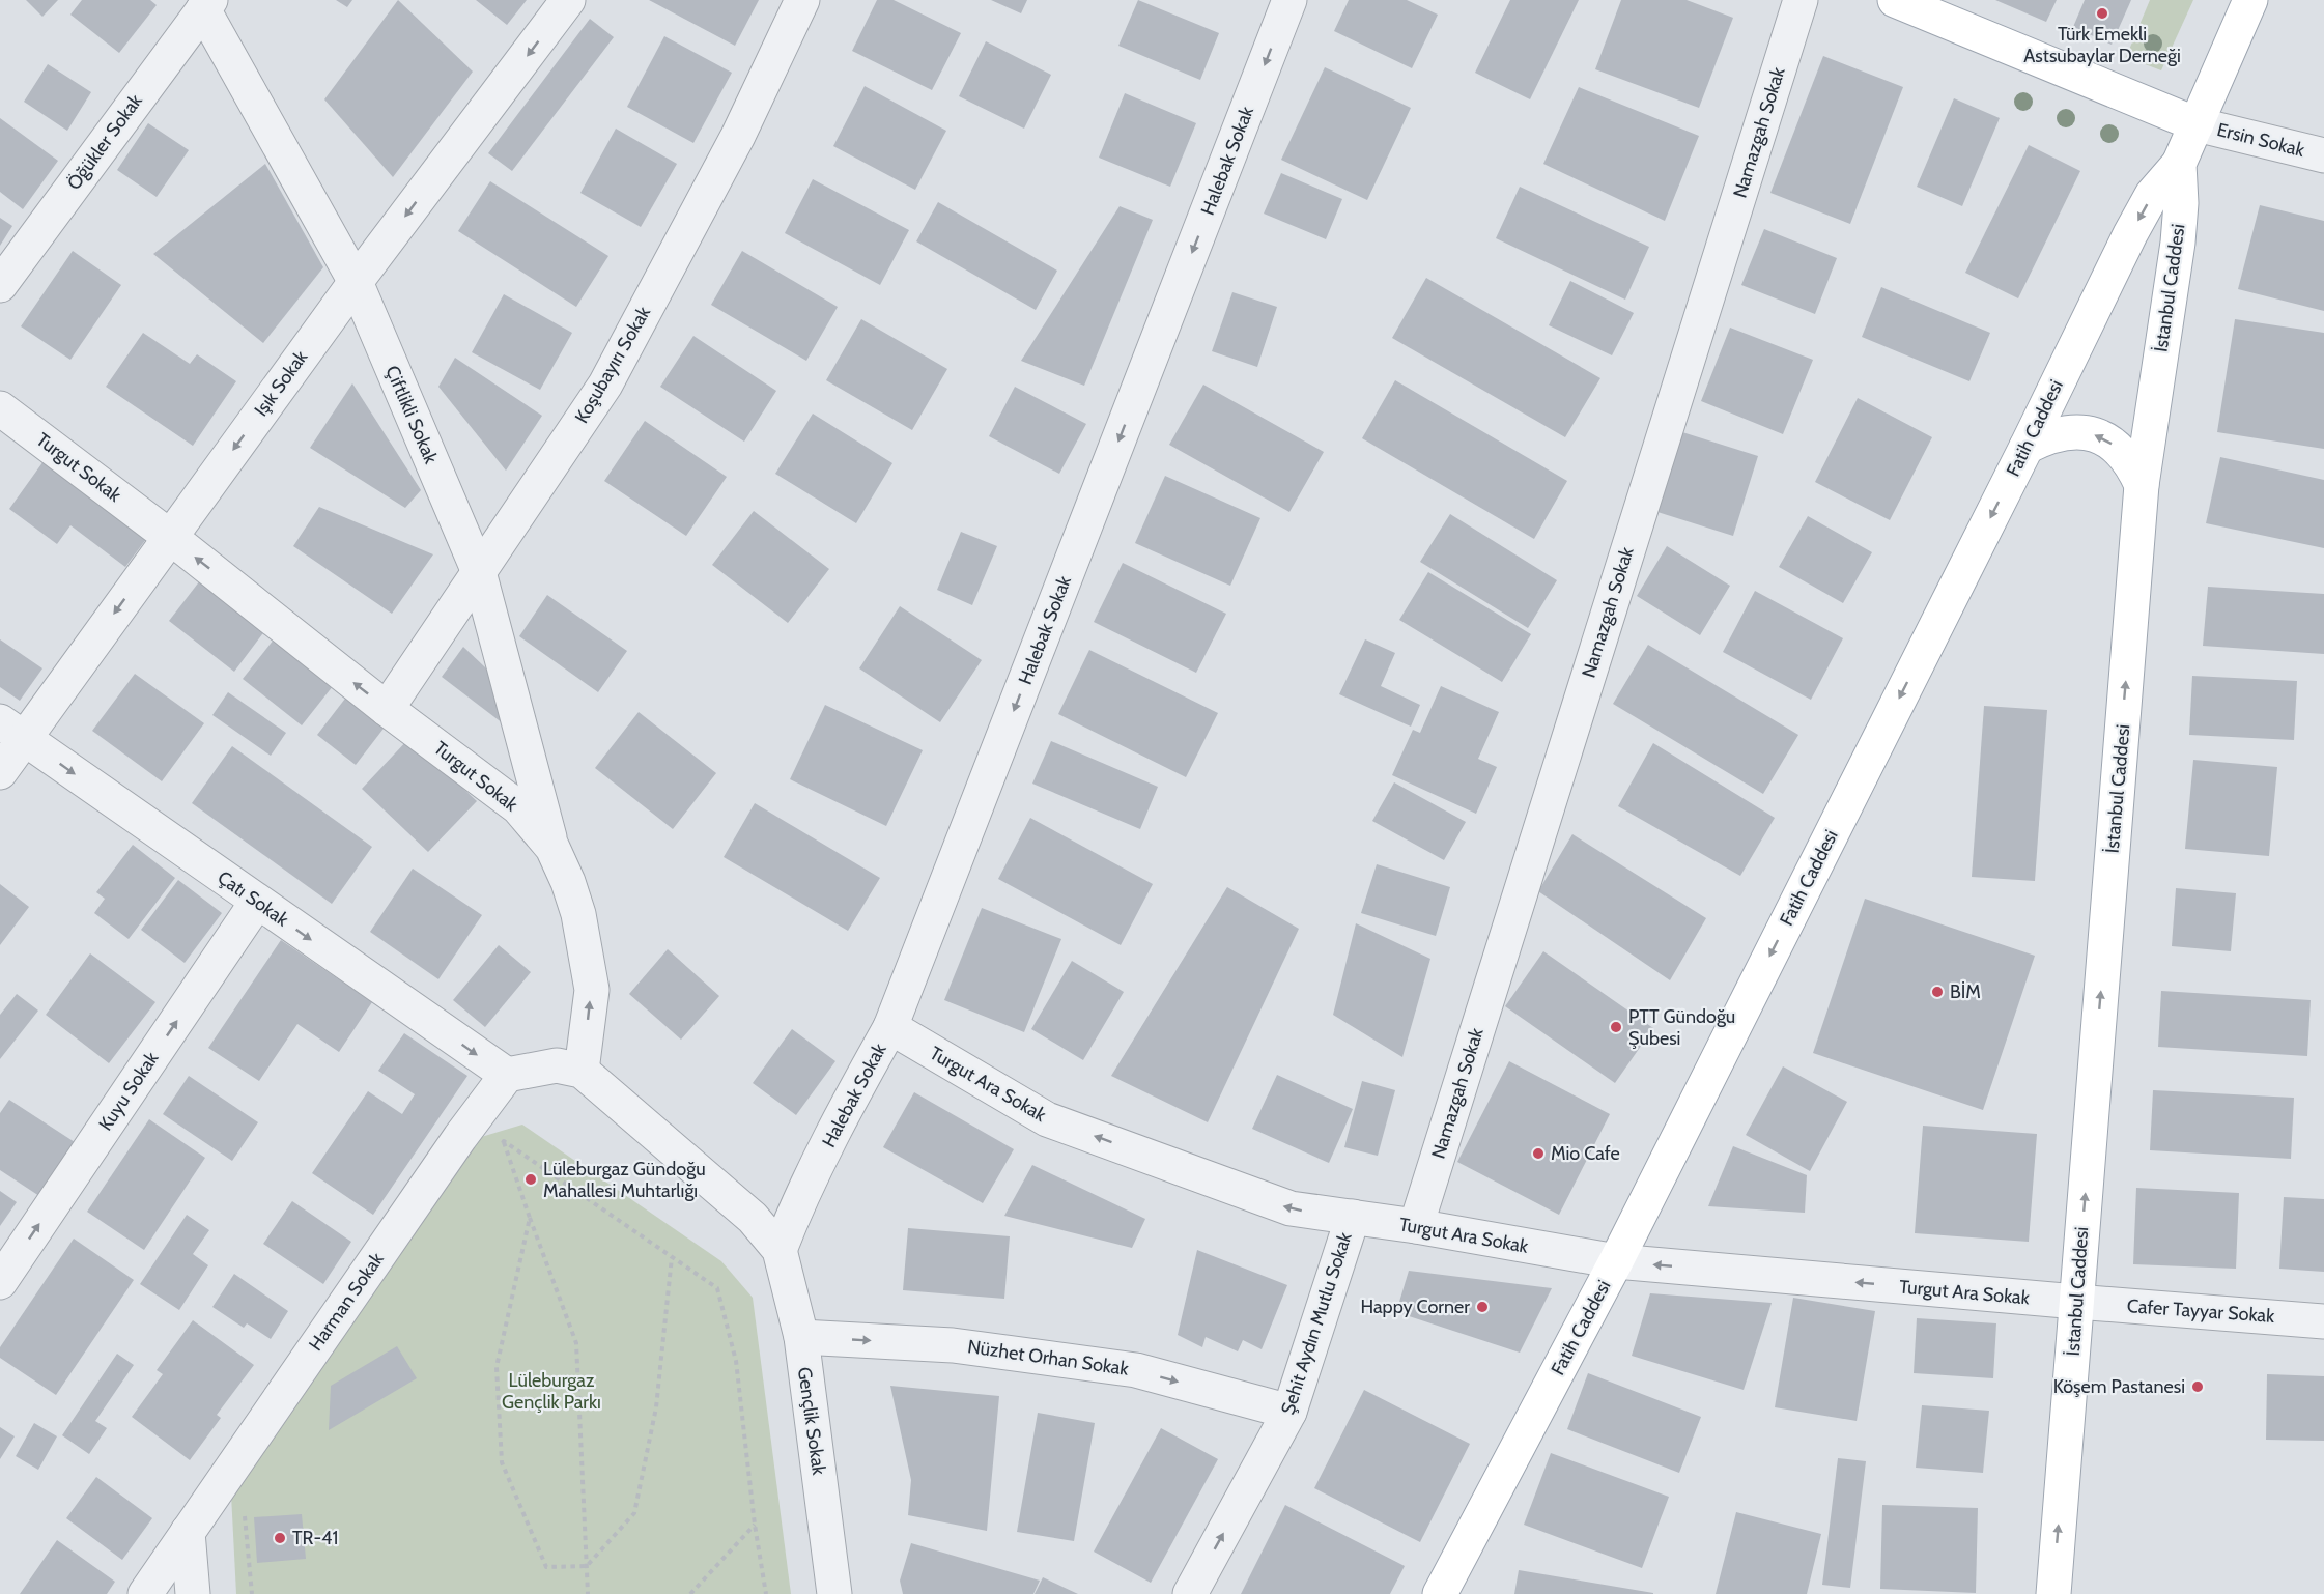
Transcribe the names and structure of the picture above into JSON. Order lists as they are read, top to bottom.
{
  "streets": {
    "main road": ["İstanbul Caddesi", "Fatih Caddesi"],
    "street": [
      "Namazgah Sokak",
      "Ersin Sokak",
      "Öğükler Sokak",
      "Halebak Sokak",
      "Koşubayırı Sokak",
      "Işık Sokak",
      "Çiftlikli Sokak",
      "Turgut Sokak",
      "Çatı Sokak",
      "Turgut Ara Sokak",
      "Kuyu Sokak",
      "Harman Sokak",
      "Cafer Tayyar Sokak",
      "Şehit Aydın Mutlu Sokak",
      "Nüzhet Orhan Sokak",
      "Gençlik Sokak"
    ]
  },
  "crossings": [
    ["Namazgah Sokak", "Turgut Ara Sokak"],
    ["Ersin Sokak", "İstanbul Caddesi"],
    ["Öğükler Sokak", "Çiftlikli Sokak"],
    ["Halebak Sokak", "Turgut Ara Sokak"],
    ["Halebak Sokak", "Gençlik Sokak"],
    ["İstanbul Caddesi", "Fatih Caddesi"],
    ["İstanbul Caddesi", "Turgut Ara Sokak"],
    ["İstanbul Caddesi", "Cafer Tayyar Sokak"],
    ["Koşubayırı Sokak", "Çiftlikli Sokak"],
    ["Koşubayırı Sokak", "Turgut Sokak"],
    ["Işık Sokak", "Çiftlikli Sokak"],
    ["Işık Sokak", "Turgut Sokak"],
    ["Işık Sokak", "Çatı Sokak"],
    ["Çiftlikli Sokak", "Turgut Sokak"],
    ["Fatih Caddesi", "Turgut Ara Sokak"],
    ["Çatı Sokak", "Kuyu Sokak"],
    ["Çatı Sokak", "Harman Sokak"],
    ["Turgut Ara Sokak", "Cafer Tayyar Sokak"],
    ["Turgut Ara Sokak", "Şehit Aydın Mutlu Sokak"],
    ["Şehit Aydın Mutlu Sokak", "Nüzhet Orhan Sokak"],
    ["Nüzhet Orhan Sokak", "Gençlik Sokak"]
  ],
  "one_way": [
    "Halebak Sokak",
    "İstanbul Caddesi",
    "Işık Sokak",
    "Fatih Caddesi",
    "Turgut Sokak",
    "Çatı Sokak",
    "Turgut Ara Sokak",
    "Kuyu Sokak",
    "Şehit Aydın Mutlu Sokak",
    "Nüzhet Orhan Sokak"
  ],
  "parks": ["Lüleburgaz Gençlik Parkı"],
  "places": [
    "Türk Emekli Astsubaylar Derneği",
    "BİM",
    "PTT Gündoğu Şubesi",
    "Mio Cafe",
    "Lüleburgaz Gündoğu Mahallesi Muhtarlığı",
    "Happy Corner",
    "Köşem Pastanesi",
    "TR-41"
  ]
}
